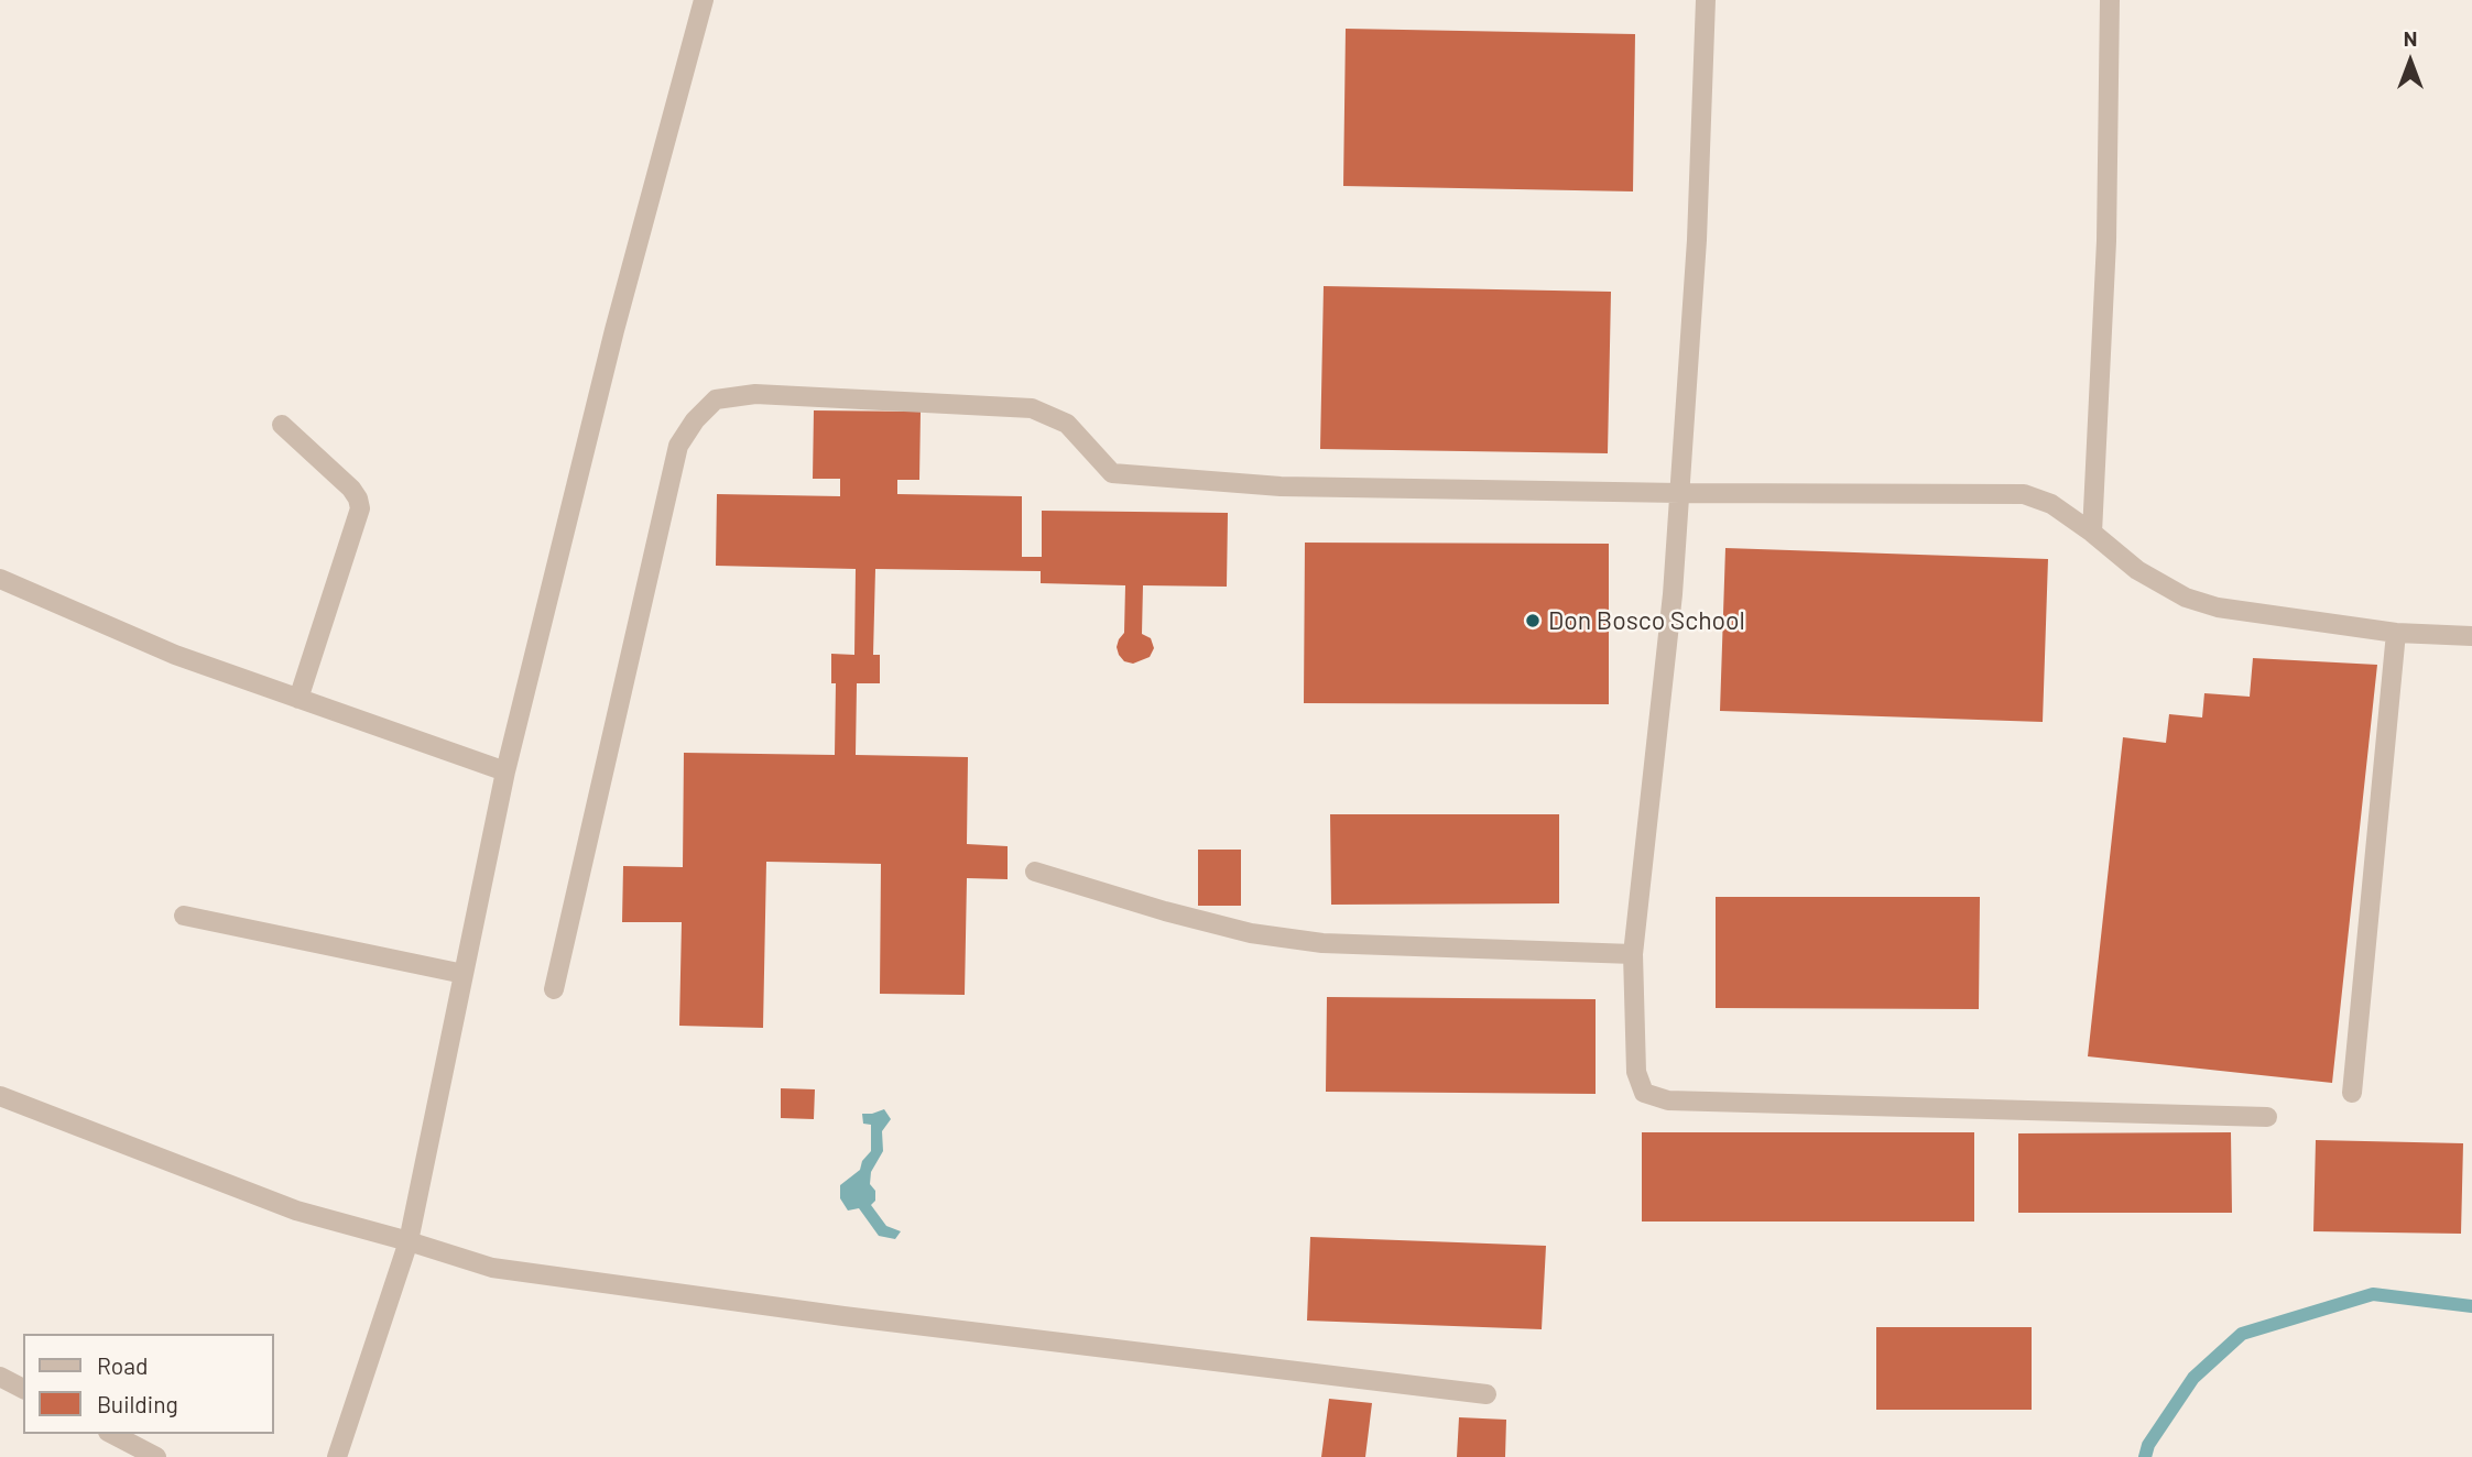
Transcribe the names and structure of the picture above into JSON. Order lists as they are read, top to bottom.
{
  "places": ["Don Bosco School"],
  "legend": ["Road", "Building"],
  "north": "top"
}
